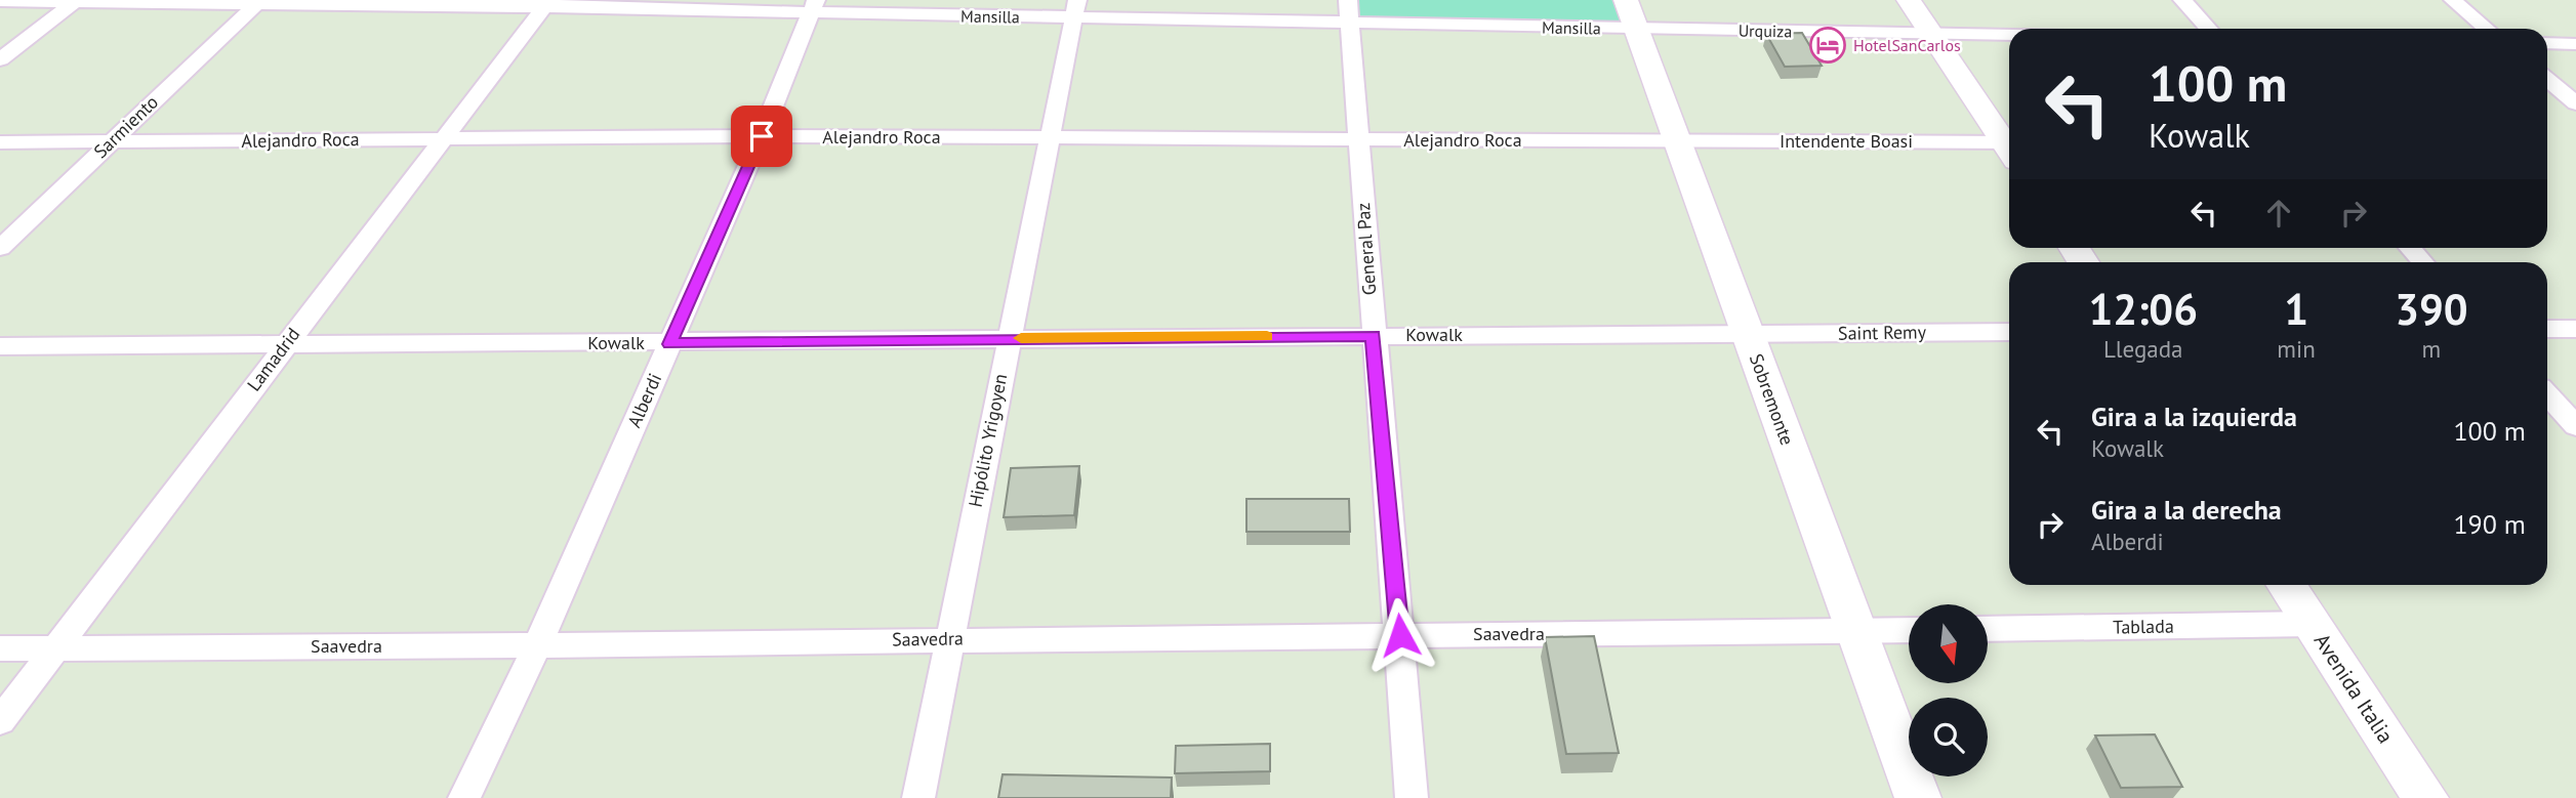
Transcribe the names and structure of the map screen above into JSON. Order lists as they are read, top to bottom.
{
  "streets": {
    "main road": ["Sobremonte", "Avenida Italia"],
    "street": [
      "Mansilla",
      "Urquiza",
      "Sarmiento",
      "Alejandro Roca",
      "Intendente Boasi",
      "General Paz",
      "Saint Remy",
      "Kowalk",
      "Lamadrid",
      "Alberdi",
      "Hipólito Yrigoyen",
      "Tablada",
      "Saavedra"
    ]
  },
  "crossings": [
    ["Mansilla", "Urquiza"],
    ["Mansilla", "Sarmiento"],
    ["Mansilla", "General Paz"],
    ["Mansilla", "Lamadrid"],
    ["Mansilla", "Sobremonte"],
    ["Mansilla", "Alberdi"],
    ["Mansilla", "Hipólito Yrigoyen"],
    ["Urquiza", "Sobremonte"],
    ["Sarmiento", "Alejandro Roca"],
    ["Alejandro Roca", "Intendente Boasi"],
    ["Alejandro Roca", "General Paz"],
    ["Alejandro Roca", "Lamadrid"],
    ["Alejandro Roca", "Sobremonte"],
    ["Alejandro Roca", "Alberdi"],
    ["Alejandro Roca", "Hipólito Yrigoyen"],
    ["Intendente Boasi", "Sobremonte"],
    ["General Paz", "Kowalk"],
    ["General Paz", "Saavedra"],
    ["Saint Remy", "Kowalk"],
    ["Saint Remy", "Sobremonte"],
    ["Kowalk", "Lamadrid"],
    ["Kowalk", "Sobremonte"],
    ["Kowalk", "Alberdi"],
    ["Kowalk", "Hipólito Yrigoyen"],
    ["Lamadrid", "Saavedra"],
    ["Sobremonte", "Saavedra"],
    ["Alberdi", "Saavedra"],
    ["Hipólito Yrigoyen", "Saavedra"],
    ["Tablada", "Avenida Italia"]
  ],
  "places": {
    "hotel": ["HotelSanCarlos"]
  },
  "north": "bottom",
  "page": {
    "turn": ["100 m", "Kowalk"],
    "eta": [
      "12:06",
      "Llegada",
      "1",
      "min",
      "390",
      "m"
    ],
    "list": [
      {
        "name": "Gira a la izquierda",
        "note": "Kowalk",
        "value": "100 m"
      },
      {
        "name": "Gira a la derecha",
        "note": "Alberdi",
        "value": "190 m"
      }
    ]
  }
}
